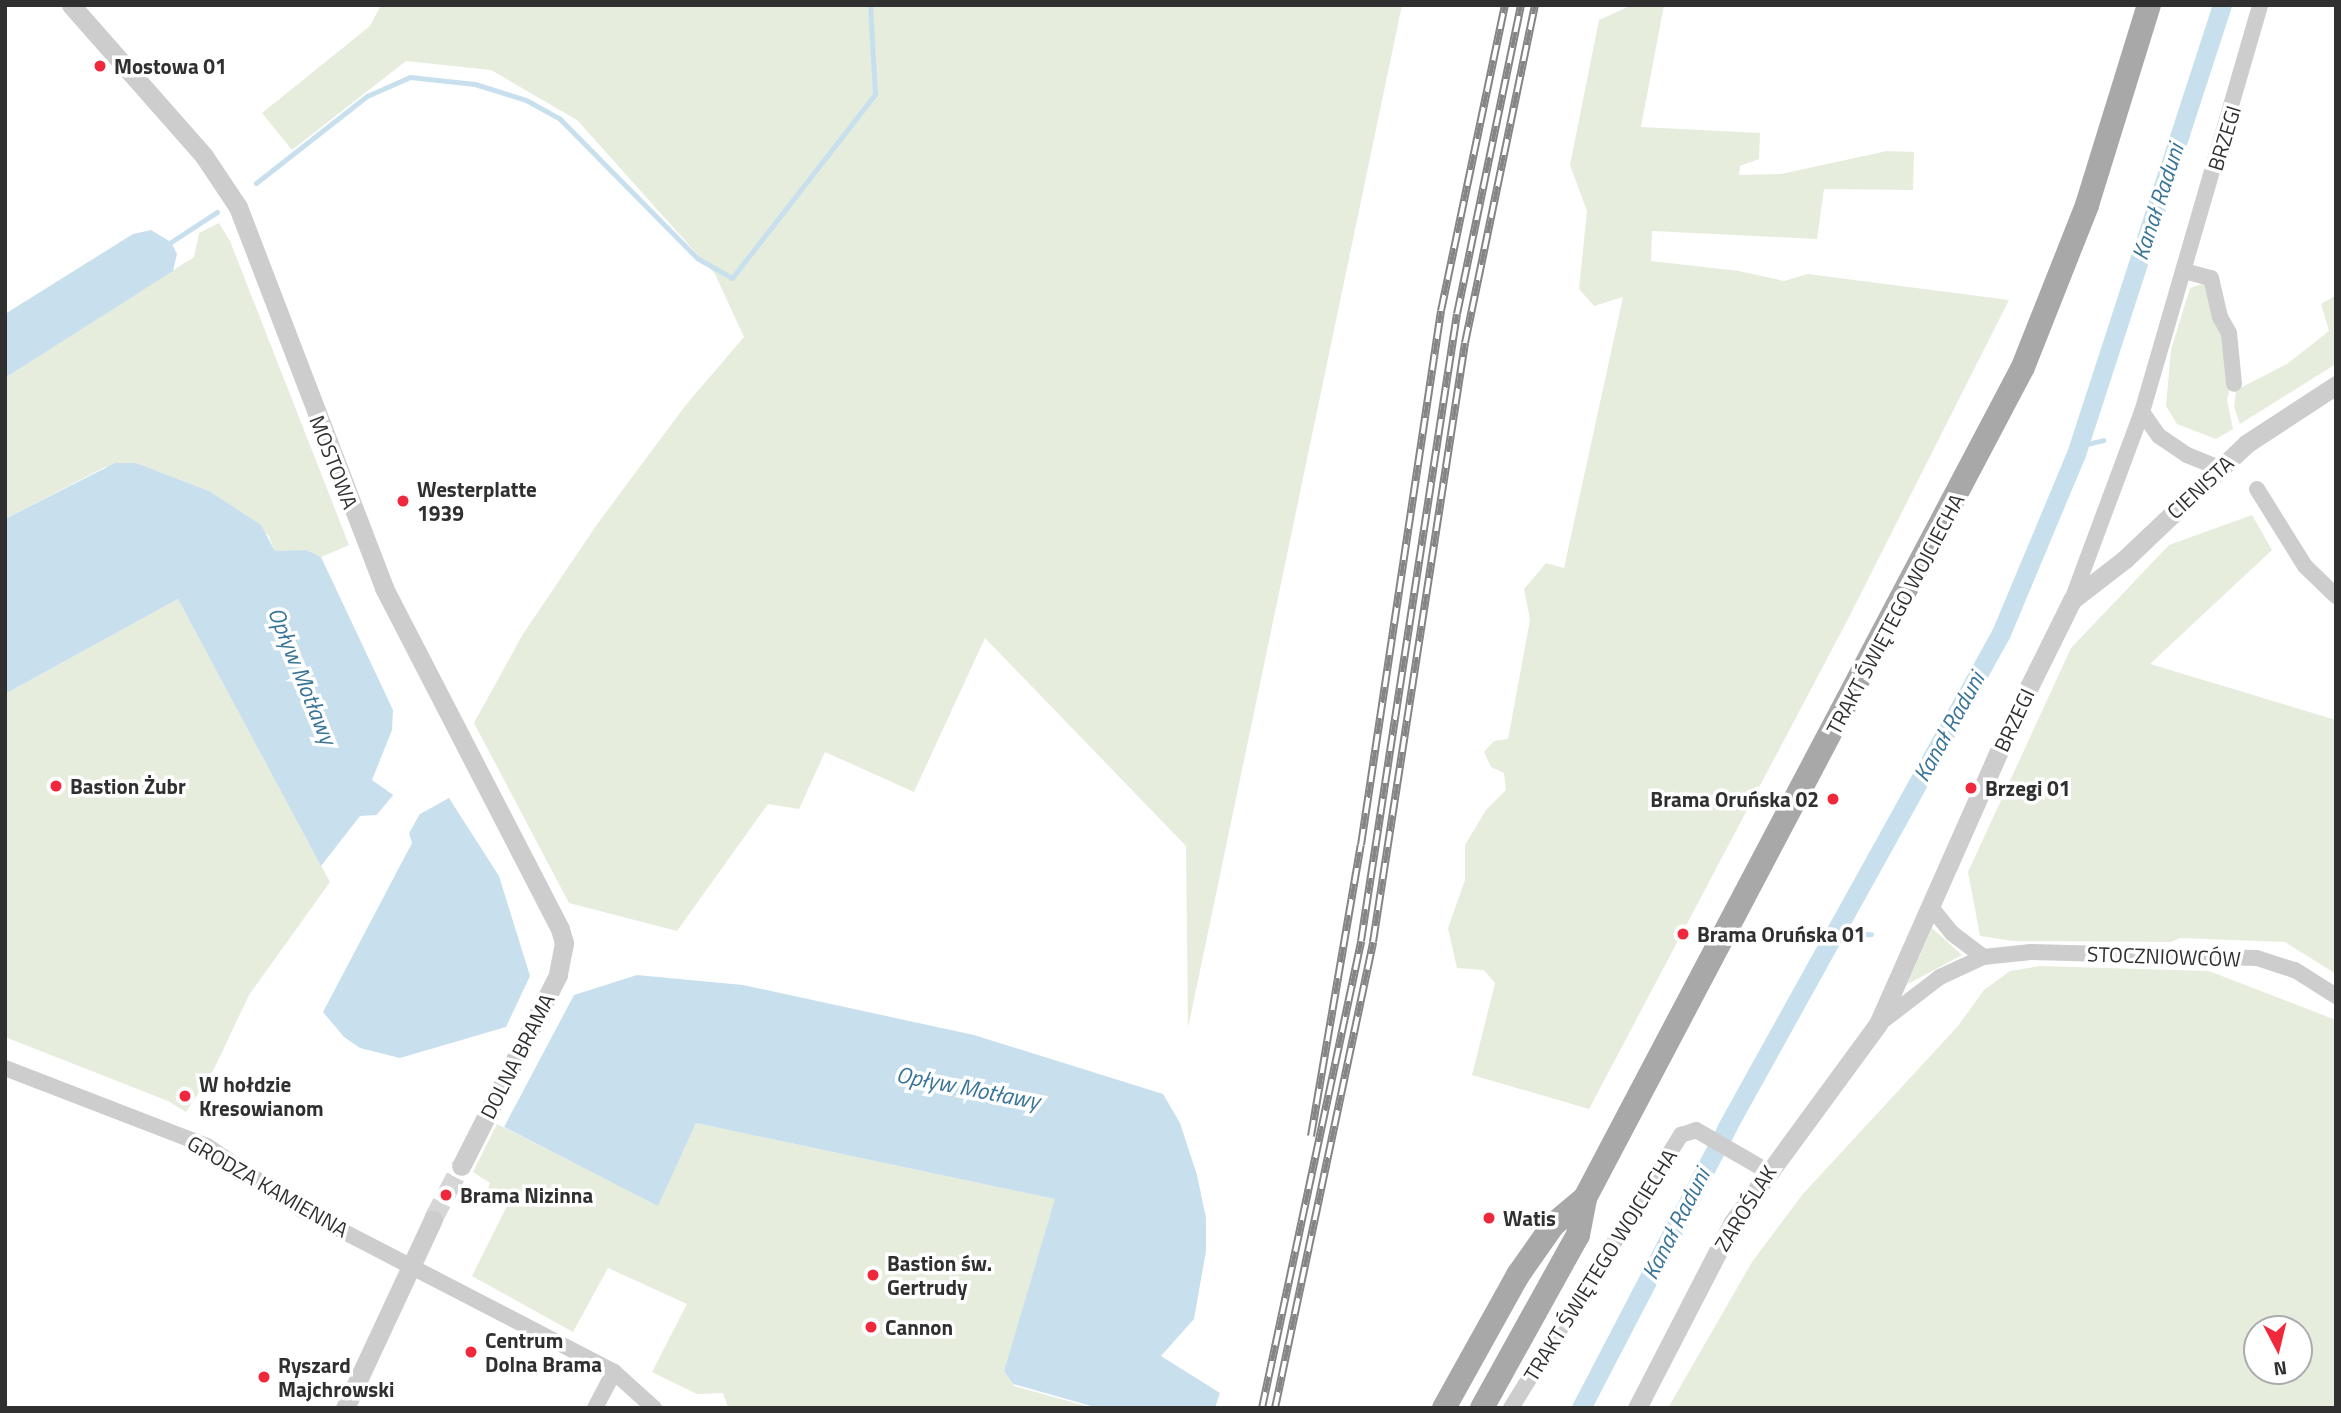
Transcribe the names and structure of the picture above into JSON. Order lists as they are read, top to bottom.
{
  "streets": {
    "main road": ["TRAKT ŚWIĘTEGO WOJCIECHA"],
    "street": [
      "BRZEGI",
      "MOSTOWA",
      "CIENISTA",
      "STOCZNIOWCÓW",
      "DOLNA BRAMA",
      "GRODZA KAMIENNA",
      "ZAROŚLAK"
    ]
  },
  "crossings": [
    ["BRZEGI", "CIENISTA"],
    ["BRZEGI", "STOCZNIOWCÓW"],
    ["BRZEGI", "ZAROŚLAK"],
    ["MOSTOWA", "DOLNA BRAMA"],
    ["TRAKT ŚWIĘTEGO WOJCIECHA", "ZAROŚLAK"],
    ["STOCZNIOWCÓW", "ZAROŚLAK"]
  ],
  "water": ["Kanał Raduni", "Opływ Motławy"],
  "places": [
    "Mostowa 01",
    "Westerplatte 1939",
    "Bastion Żubr",
    "Brzegi 01",
    "Brama Oruńska 02",
    "Brama Oruńska 01",
    "W hołdzie Kresowianom",
    "Brama Nizinna",
    "Watis",
    "Bastion św. Gertrudy",
    "Cannon",
    "Centrum Dolna Brama",
    "Ryszard Majchrowski"
  ],
  "north": "bottom"
}
